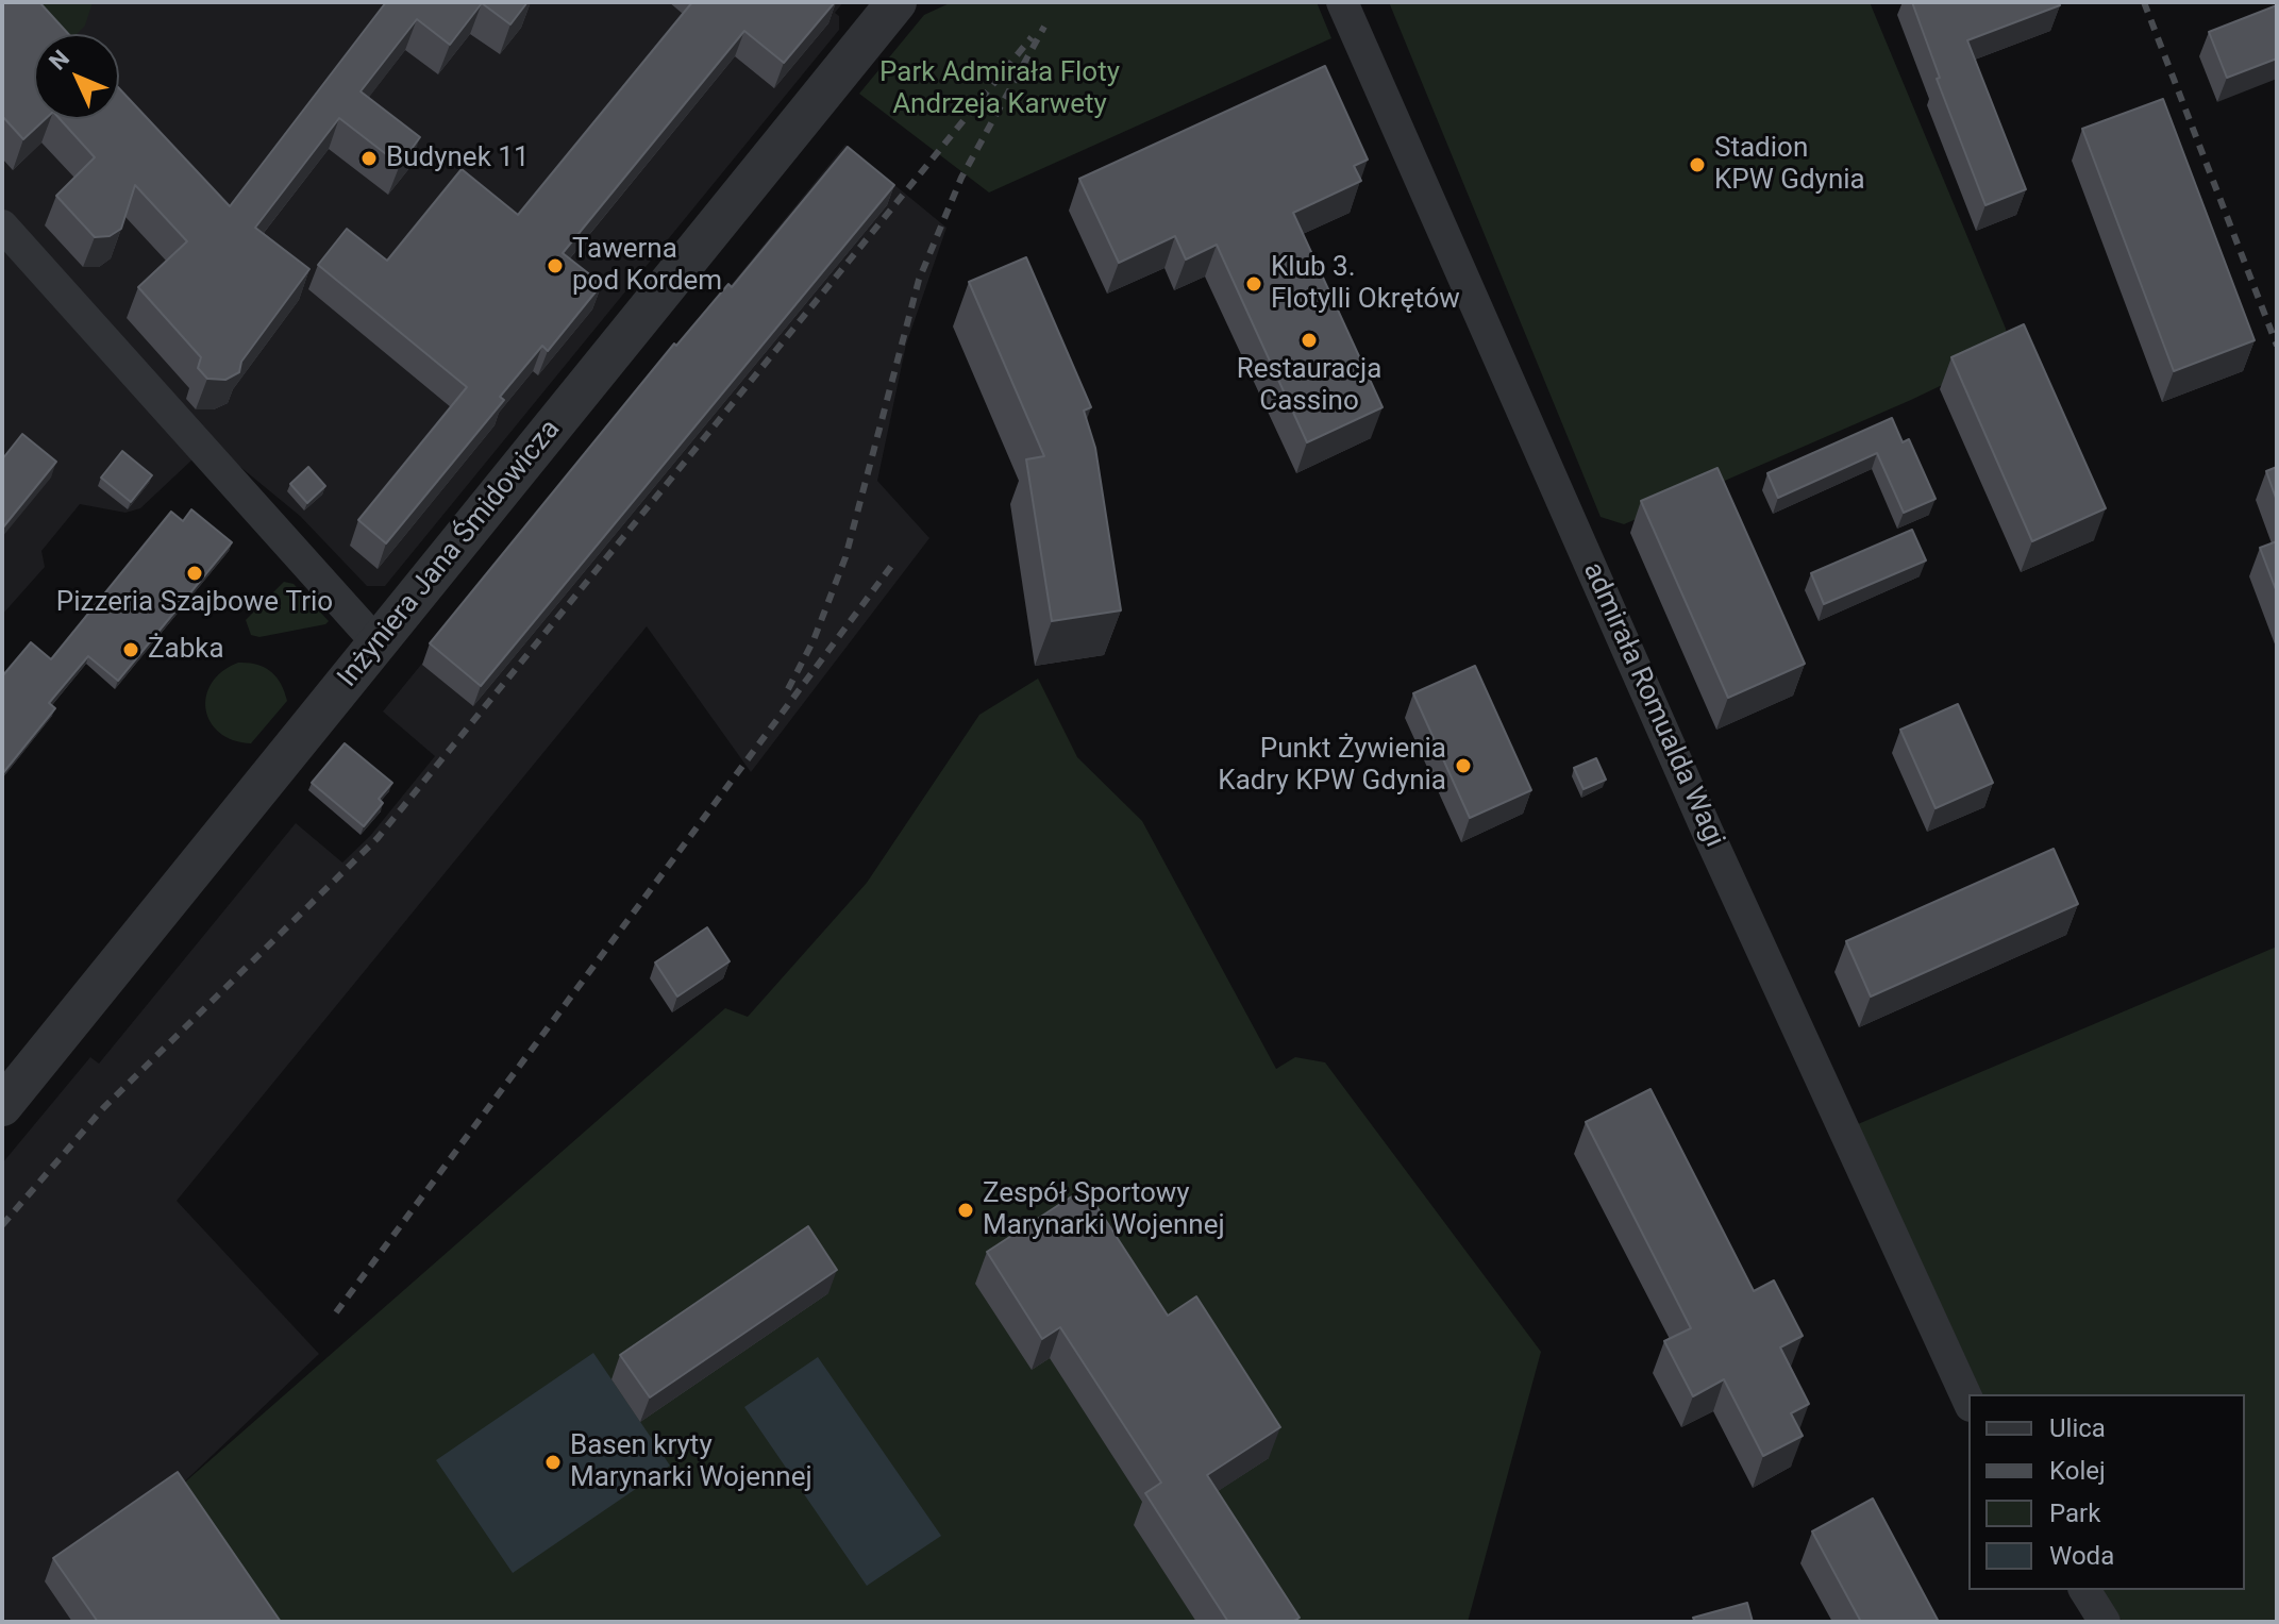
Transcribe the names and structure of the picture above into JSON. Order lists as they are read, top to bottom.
{
  "streets": {
    "street": ["Inżyniera Jana Śmidowicza", "admirała Romualda Wagi"]
  },
  "parks": ["Park Admirała Floty Andrzeja Karwety"],
  "places": [
    "Budynek 11",
    "Stadion KPW Gdynia",
    "Tawerna pod Kordem",
    "Klub 3. Flotylli Okrętów",
    "Restauracja Cassino",
    "Pizzeria Szajbowe Trio",
    "Żabka",
    "Punkt Żywienia Kadry KPW Gdynia",
    "Zespół Sportowy Marynarki Wojennej",
    "Basen kryty Marynarki Wojennej"
  ],
  "legend": [
    "Ulica",
    "Kolej",
    "Park",
    "Woda"
  ],
  "north": "top left"
}
